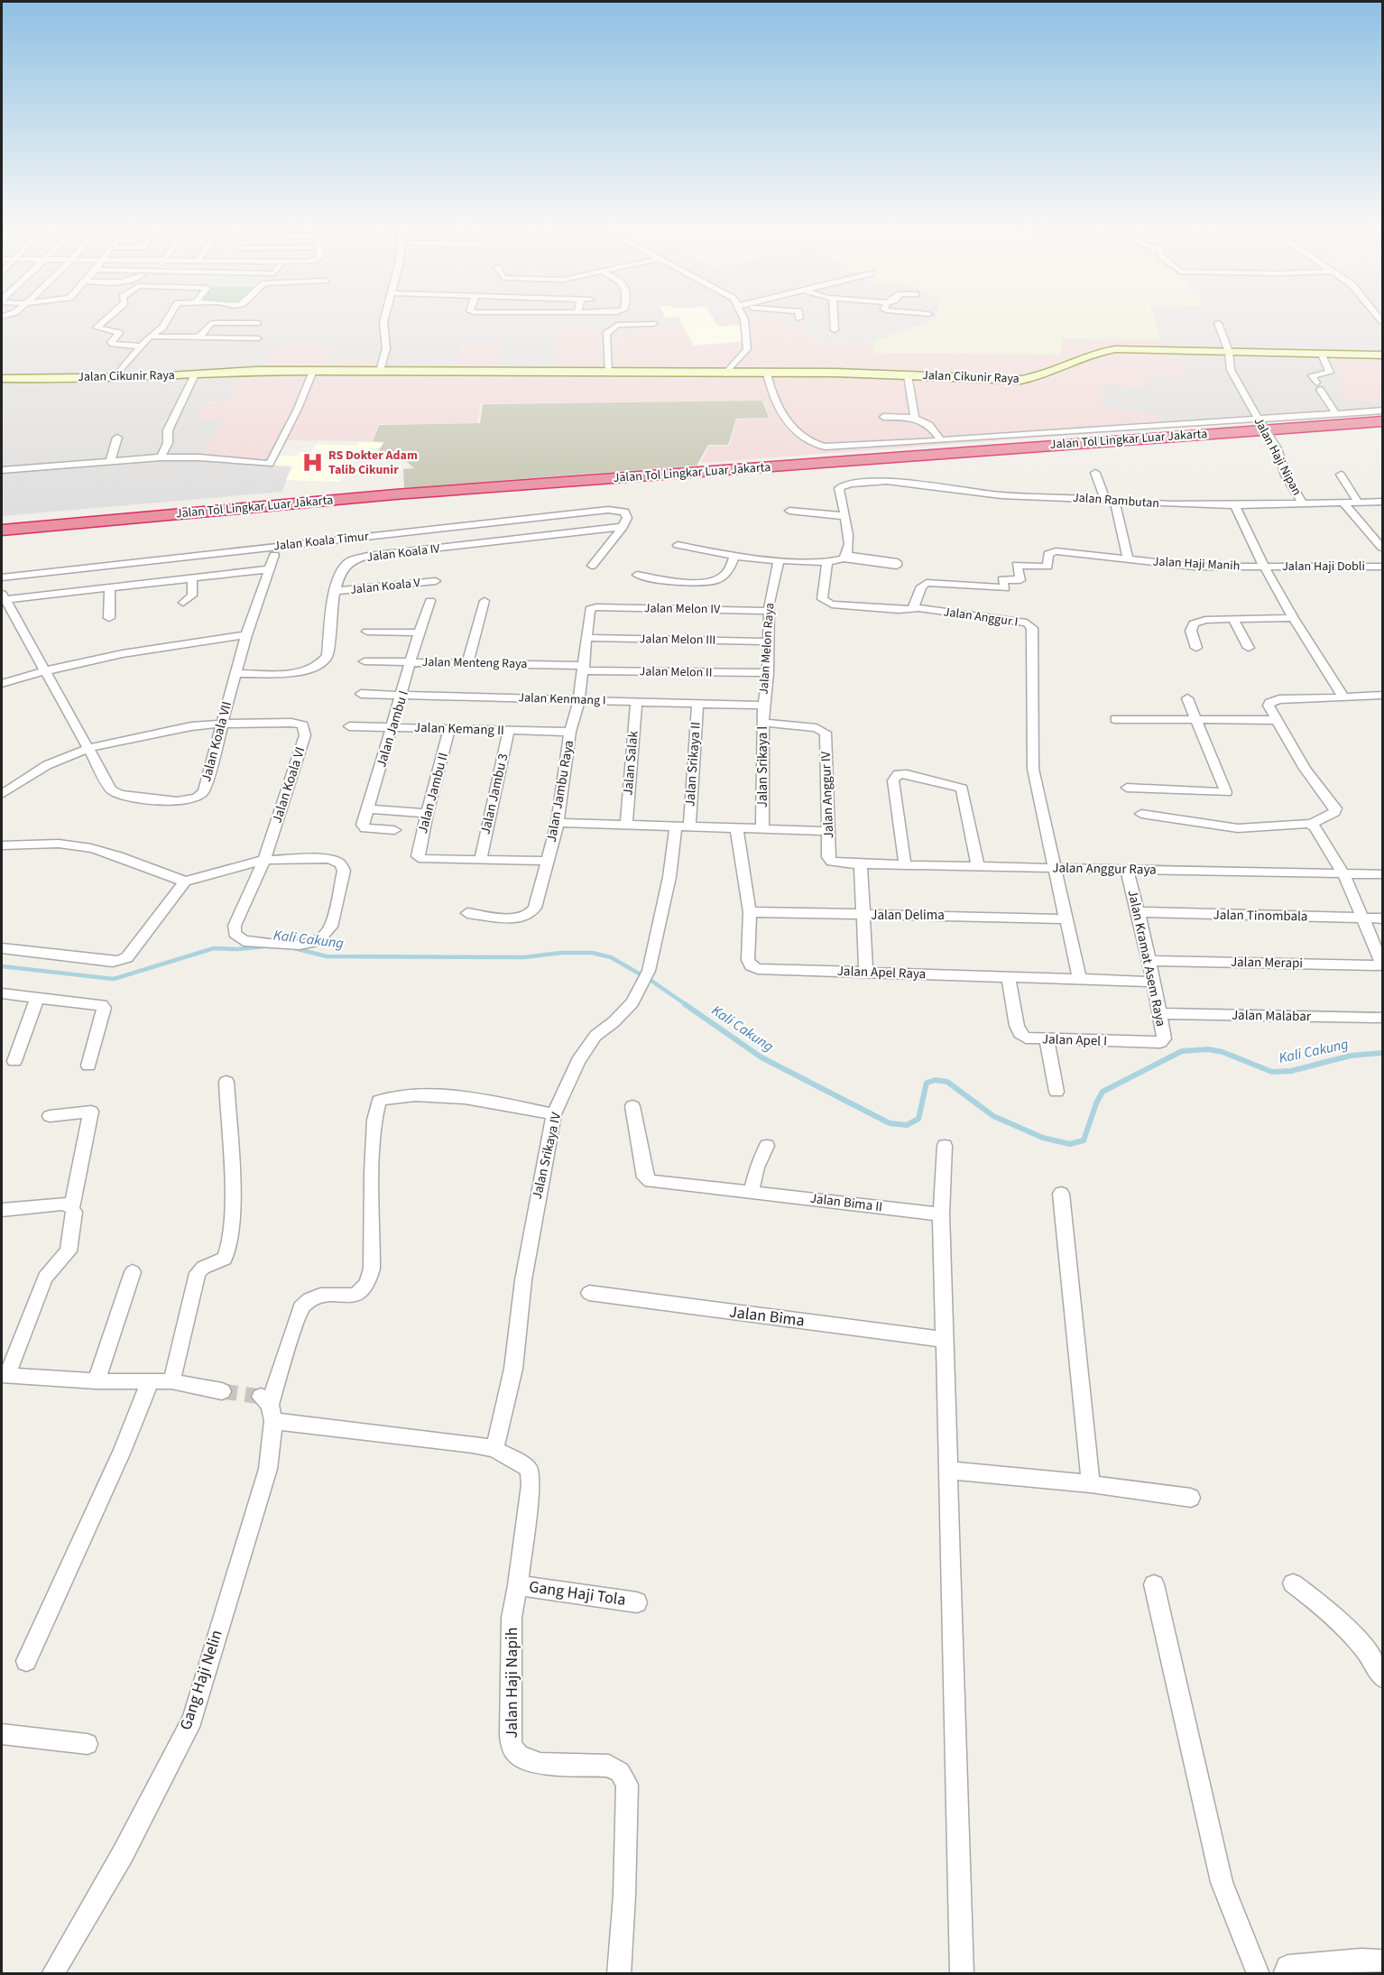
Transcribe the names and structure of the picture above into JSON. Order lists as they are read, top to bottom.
{
  "streets": {
    "highway": ["Jalan Tol Lingkar Luar Jakarta"],
    "street": [
      "Jalan Cikunir Raya",
      "Jalan Haji Nipan",
      "Jalan Rambutan",
      "Jalan Koala Timur",
      "Jalan Koala IV",
      "Jalan Haji Manih",
      "Jalan Haji Dobli",
      "Jalan Koala V",
      "Jalan Melon IV",
      "Jalan Anggur I",
      "Jalan Melon III",
      "Jalan Melon Raya",
      "Jalan Menteng Raya",
      "Jalan Melon II",
      "Jalan Kenmang I",
      "Jalan Jambu I",
      "Jalan Kemang II",
      "Jalan Koala VII",
      "Jalan Salak",
      "Jalan Srikaya II",
      "Jalan Srikaya I",
      "Jalan Koala VI",
      "Jalan Jambu Raya",
      "Jalan Jambu II",
      "Jalan Jambu 3",
      "Jalan Anggur IV",
      "Jalan Anggur Raya",
      "Jalan Delima",
      "Jalan Tinombala",
      "Jalan Kramat Asem Raya",
      "Jalan Merapi",
      "Jalan Apel Raya",
      "Jalan Malabar",
      "Jalan Apel I",
      "Jalan Srikaya IV",
      "Jalan Bima II",
      "Jalan Bima",
      "Gang Haji Tola",
      "Gang Haji Nelin",
      "Jalan Haji Napih"
    ]
  },
  "crossings": [
    ["Jalan Cikunir Raya", "Jalan Haji Nipan"],
    ["Jalan Haji Nipan", "Jalan Rambutan"],
    ["Jalan Koala Timur", "Jalan Koala IV"],
    ["Jalan Koala IV", "Jalan Koala V"],
    ["Jalan Koala IV", "Jalan Koala VII"],
    ["Jalan Haji Manih", "Jalan Haji Dobli"],
    ["Jalan Haji Manih", "Jalan Anggur I"],
    ["Jalan Melon IV", "Jalan Melon Raya"],
    ["Jalan Melon IV", "Jalan Jambu Raya"],
    ["Jalan Anggur I", "Jalan Anggur Raya"],
    ["Jalan Anggur I", "Jalan Delima"],
    ["Jalan Anggur I", "Jalan Apel Raya"],
    ["Jalan Melon III", "Jalan Melon Raya"],
    ["Jalan Melon III", "Jalan Jambu Raya"],
    ["Jalan Melon Raya", "Jalan Melon II"],
    ["Jalan Melon Raya", "Jalan Kenmang I"],
    ["Jalan Melon Raya", "Jalan Srikaya I"],
    ["Jalan Menteng Raya", "Jalan Melon II"],
    ["Jalan Menteng Raya", "Jalan Jambu I"],
    ["Jalan Menteng Raya", "Jalan Jambu Raya"],
    ["Jalan Melon II", "Jalan Jambu Raya"],
    ["Jalan Kenmang I", "Jalan Jambu I"],
    ["Jalan Kenmang I", "Jalan Salak"],
    ["Jalan Kenmang I", "Jalan Srikaya II"],
    ["Jalan Kenmang I", "Jalan Srikaya I"],
    ["Jalan Kenmang I", "Jalan Jambu Raya"],
    ["Jalan Jambu I", "Jalan Kemang II"],
    ["Jalan Kemang II", "Jalan Jambu Raya"],
    ["Jalan Kemang II", "Jalan Jambu II"],
    ["Jalan Kemang II", "Jalan Jambu 3"],
    ["Jalan Koala VII", "Jalan Koala VI"],
    ["Jalan Srikaya I", "Jalan Anggur IV"],
    ["Jalan Jambu II", "Jalan Jambu 3"],
    ["Jalan Anggur IV", "Jalan Anggur Raya"],
    ["Jalan Anggur Raya", "Jalan Kramat Asem Raya"],
    ["Jalan Delima", "Jalan Apel Raya"],
    ["Jalan Tinombala", "Jalan Kramat Asem Raya"],
    ["Jalan Kramat Asem Raya", "Jalan Merapi"],
    ["Jalan Kramat Asem Raya", "Jalan Apel Raya"],
    ["Jalan Kramat Asem Raya", "Jalan Malabar"],
    ["Jalan Kramat Asem Raya", "Jalan Apel I"],
    ["Jalan Apel Raya", "Jalan Apel I"],
    ["Jalan Srikaya IV", "Gang Haji Nelin"],
    ["Jalan Srikaya IV", "Jalan Haji Napih"],
    ["Gang Haji Tola", "Jalan Haji Napih"]
  ],
  "water": ["Kali Cakung"],
  "places": {
    "hospital": ["RS Dokter Adam Talib Cikunir"]
  }
}
